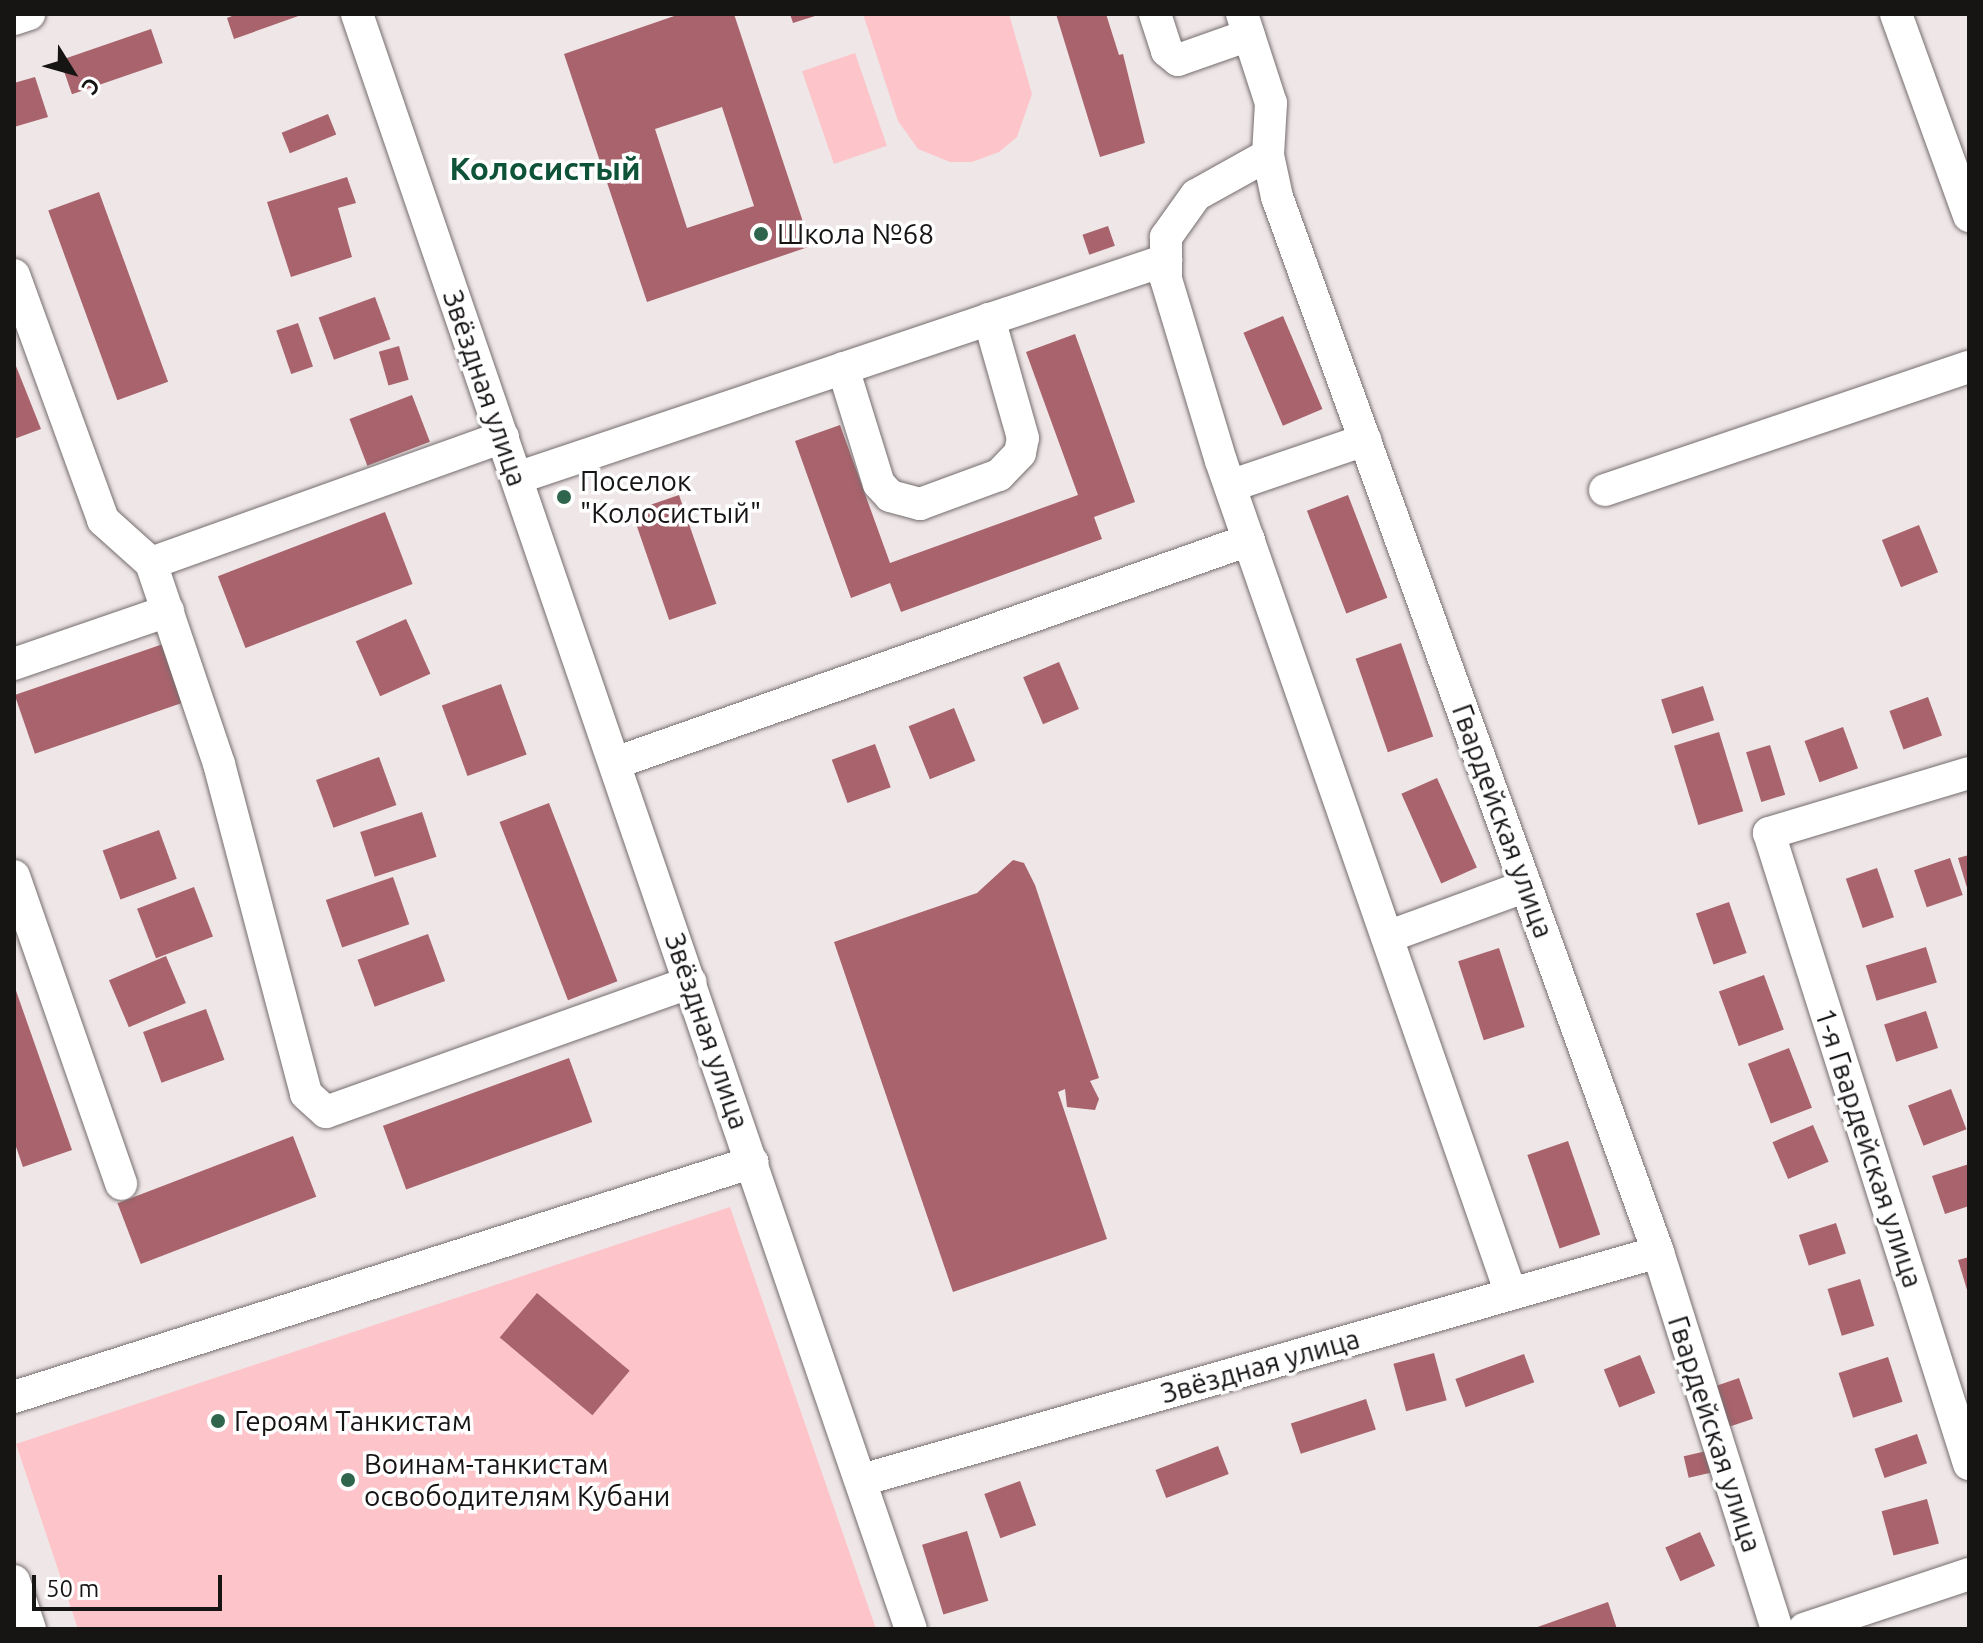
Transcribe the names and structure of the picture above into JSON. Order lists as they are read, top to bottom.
{
  "streets": {
    "street": ["Звёздная улица", "Гвардейская улица", "1-я Гвардейская улица"]
  },
  "crossings": [
    ["Звёздная улица", "Гвардейская улица"]
  ],
  "districts": ["Колосистый"],
  "places": [
    "Школа №68",
    "Поселок \"Колосистый\"",
    "Героям Танкистам",
    "Воинам-танкистам освободителям Кубани"
  ],
  "scale_bar": "50 m",
  "north": "bottom right"
}
